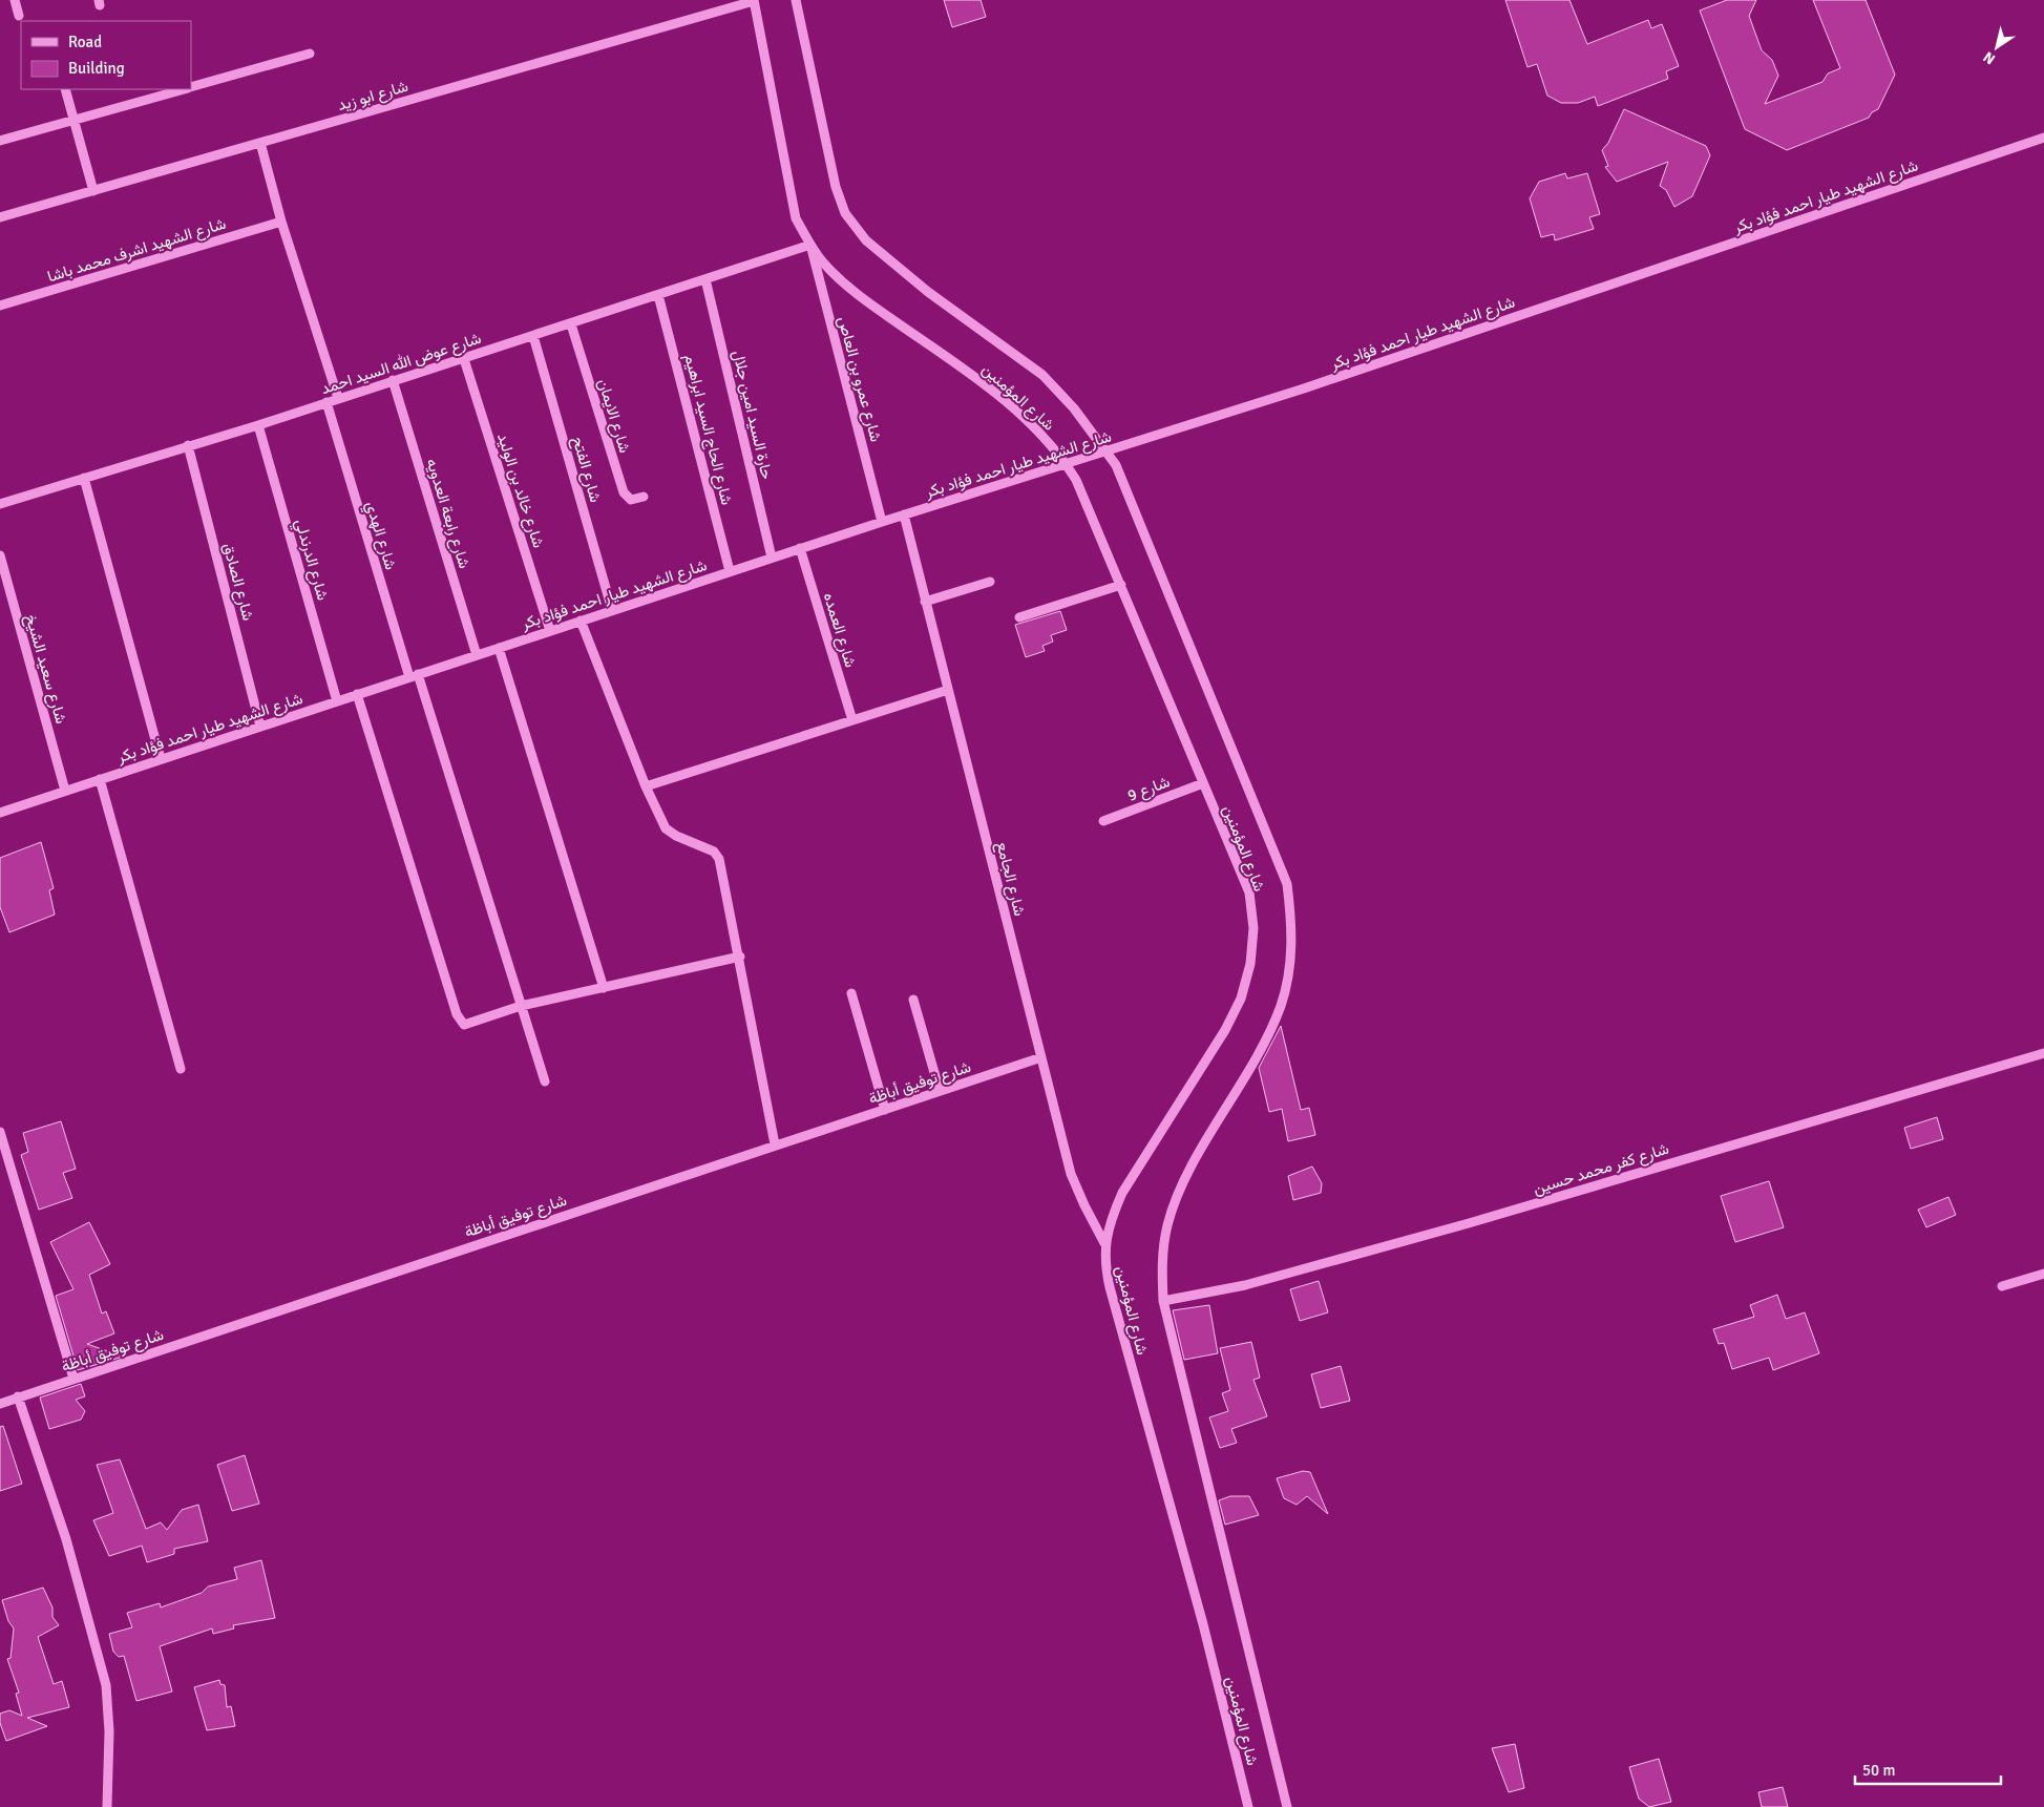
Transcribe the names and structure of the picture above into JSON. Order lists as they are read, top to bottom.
{
  "streets": {
    "street": [
      "شارع ابو زيد",
      "شارع الشهيد طيار احمد فؤاد بكر",
      "شارع الشهيد اشرف محمد باشا",
      "شارع عوض الله السيد احمد",
      "شارع عمرو بن العاص",
      "شارع المؤمنين",
      "حارة السيد امين جلال",
      "شارع الايمان",
      "شارع الحاج السيد ابراهيم",
      "شارع الفتح",
      "شارع خالد بن الوليد",
      "شارع رابعة العدويه",
      "شارع الهدي",
      "شارع الدرندلي",
      "شارع الصادق",
      "شارع العمده",
      "شارع سعيد الشيخ",
      "شارع 9",
      "شارع الجامع",
      "شارع توفيق أباظة",
      "شارع كفر محمد حسين"
    ]
  },
  "crossings": [
    ["شارع ابو زيد", "شارع المؤمنين"],
    ["شارع الشهيد طيار احمد فؤاد بكر", "شارع عمرو بن العاص"],
    ["شارع الشهيد طيار احمد فؤاد بكر", "شارع المؤمنين"],
    ["شارع الشهيد طيار احمد فؤاد بكر", "حارة السيد امين جلال"],
    ["شارع الشهيد طيار احمد فؤاد بكر", "شارع الحاج السيد ابراهيم"],
    ["شارع الشهيد طيار احمد فؤاد بكر", "شارع الفتح"],
    ["شارع الشهيد طيار احمد فؤاد بكر", "شارع خالد بن الوليد"],
    ["شارع الشهيد طيار احمد فؤاد بكر", "شارع رابعة العدويه"],
    ["شارع الشهيد طيار احمد فؤاد بكر", "شارع الهدي"],
    ["شارع الشهيد طيار احمد فؤاد بكر", "شارع الدرندلي"],
    ["شارع الشهيد طيار احمد فؤاد بكر", "شارع الصادق"],
    ["شارع الشهيد طيار احمد فؤاد بكر", "شارع العمده"],
    ["شارع الشهيد طيار احمد فؤاد بكر", "شارع سعيد الشيخ"],
    ["شارع الشهيد طيار احمد فؤاد بكر", "شارع الجامع"],
    ["شارع عوض الله السيد احمد", "شارع عمرو بن العاص"],
    ["شارع عوض الله السيد احمد", "شارع المؤمنين"],
    ["شارع عوض الله السيد احمد", "حارة السيد امين جلال"],
    ["شارع عوض الله السيد احمد", "شارع الايمان"],
    ["شارع عوض الله السيد احمد", "شارع الحاج السيد ابراهيم"],
    ["شارع عوض الله السيد احمد", "شارع الفتح"],
    ["شارع عوض الله السيد احمد", "شارع خالد بن الوليد"],
    ["شارع عوض الله السيد احمد", "شارع رابعة العدويه"],
    ["شارع عوض الله السيد احمد", "شارع الهدي"],
    ["شارع عوض الله السيد احمد", "شارع الدرندلي"],
    ["شارع عوض الله السيد احمد", "شارع الصادق"],
    ["شارع عمرو بن العاص", "شارع المؤمنين"],
    ["شارع المؤمنين", "شارع 9"],
    ["شارع المؤمنين", "شارع الجامع"],
    ["شارع المؤمنين", "شارع كفر محمد حسين"],
    ["شارع الجامع", "شارع توفيق أباظة"]
  ],
  "legend": ["Road", "Building"],
  "scale_bar": "50 m",
  "north": "bottom left"
}
